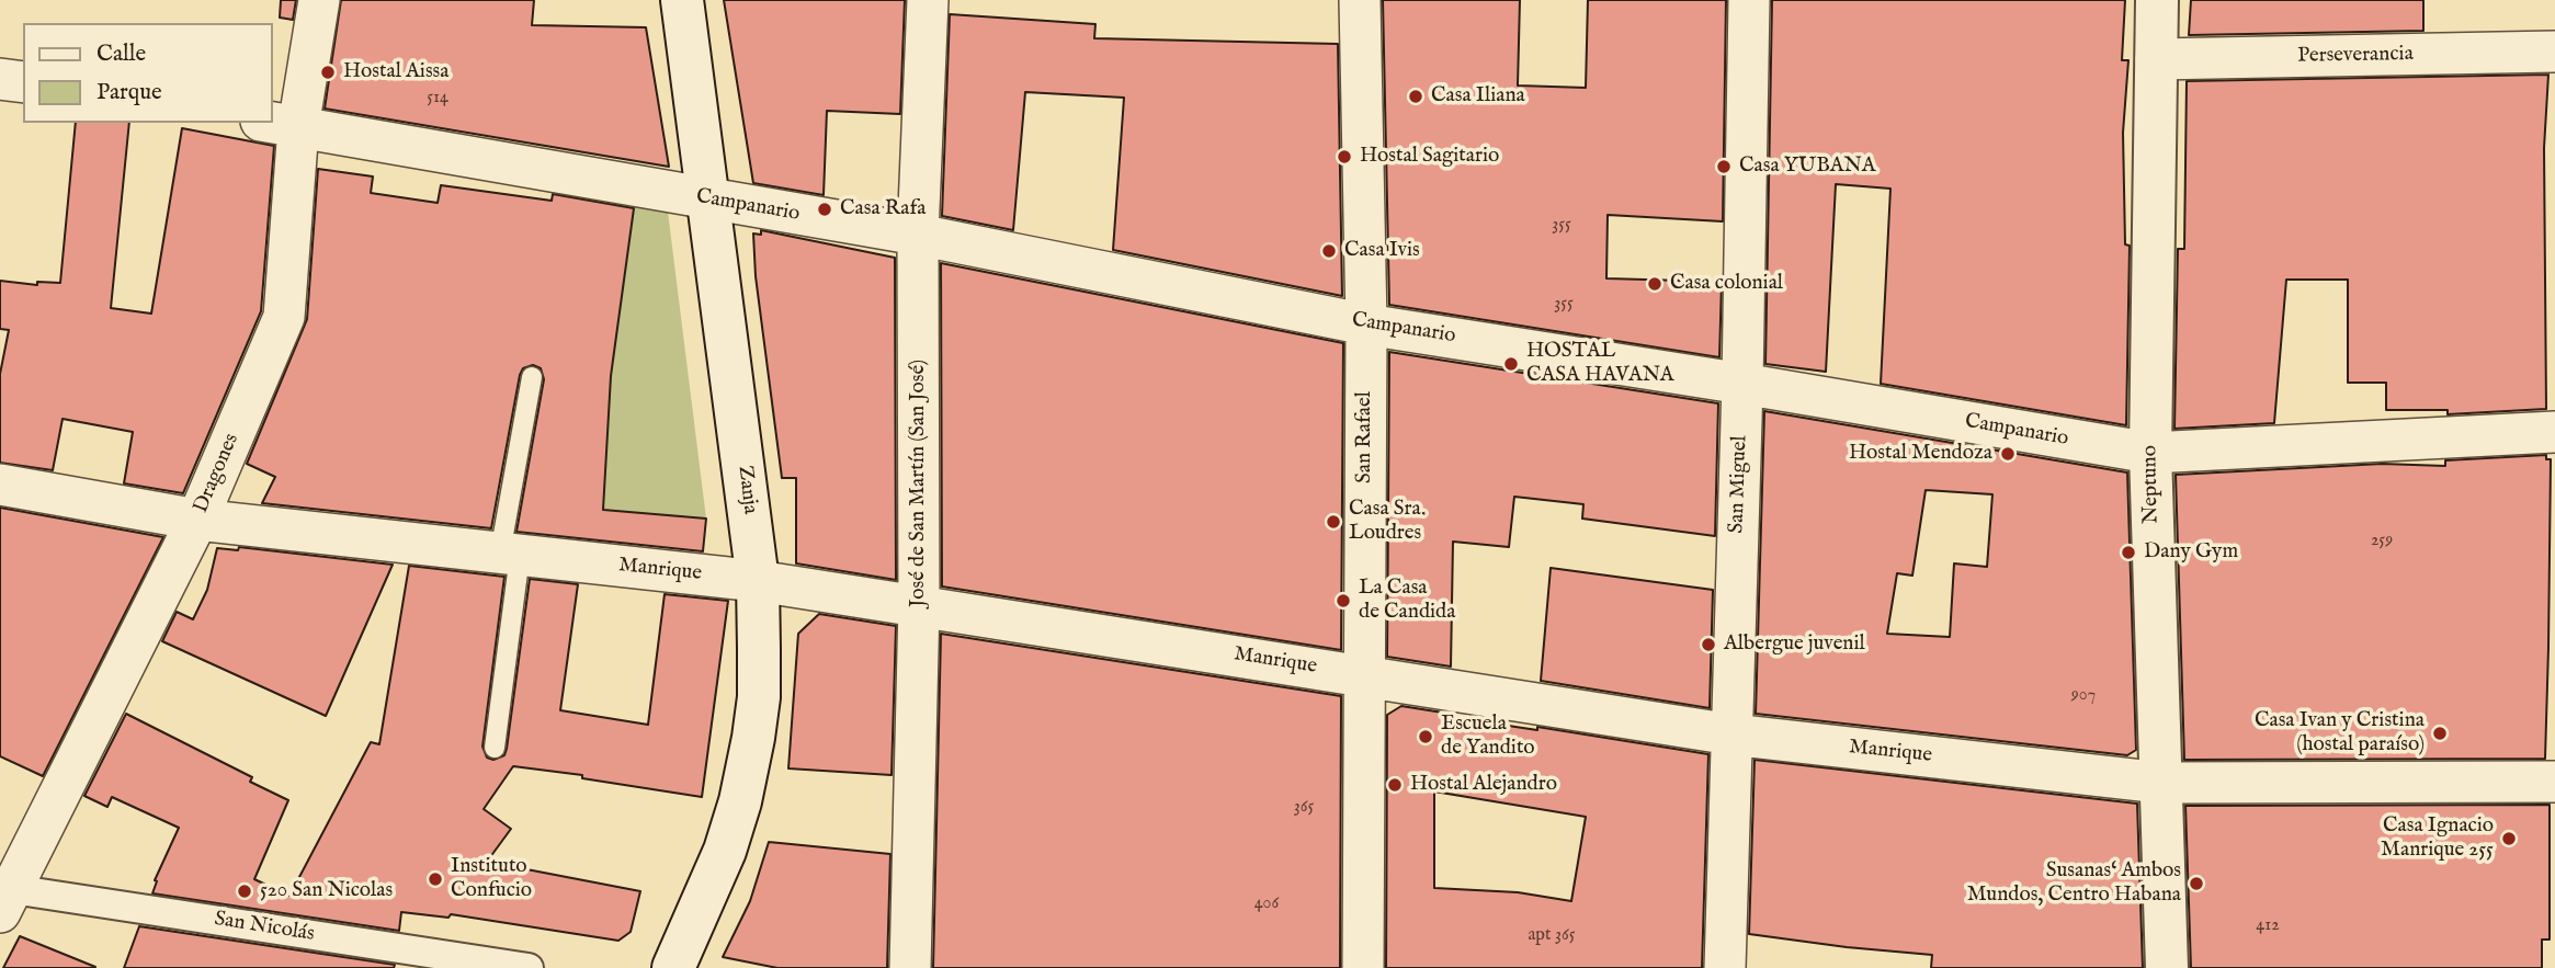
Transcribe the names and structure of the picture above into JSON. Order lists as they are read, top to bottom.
{
  "streets": {
    "main road": ["Neptuno", "Zanja"],
    "street": [
      "Perseverancia",
      "Campanario",
      "San Rafael",
      "Dragones",
      "José de San Martín (San José)",
      "San Miguel",
      "Manrique",
      "San Nicolás"
    ]
  },
  "crossings": [
    ["Perseverancia", "Neptuno"],
    ["Campanario", "San Rafael"],
    ["Campanario", "Dragones"],
    ["Campanario", "José de San Martín (San José)"],
    ["Campanario", "San Miguel"],
    ["Campanario", "Neptuno"],
    ["Campanario", "Zanja"],
    ["San Rafael", "Manrique"],
    ["Dragones", "Manrique"],
    ["Dragones", "San Nicolás"],
    ["José de San Martín (San José)", "Manrique"],
    ["San Miguel", "Manrique"],
    ["Neptuno", "Manrique"],
    ["Zanja", "Manrique"]
  ],
  "places": [
    "Hostal Aissa",
    "Casa Iliana",
    "Hostal Sagitario",
    "Casa YUBANA",
    "Casa Rafa",
    "Casa Ivis",
    "Casa colonial",
    "HOSTAL CASA HAVANA",
    "Hostal Mendoza",
    "Casa Sra. Loudres",
    "Dany Gym",
    "La Casa de Candida",
    "Albergue juvenil",
    "Casa Ivan y Cristina (hostal paraíso)",
    "Escuela de Yandito",
    "Hostal Alejandro",
    "Casa Ignacio Manrique 255",
    "Instituto Confucio",
    "Susanas‘ Ambos Mundos, Centro Habana",
    "520 San Nicolas"
  ],
  "house_numbers": [
    "514",
    "355",
    "355",
    "259",
    "907",
    "365",
    "406",
    "412",
    "apt 365"
  ],
  "legend": ["Calle", "Parque"]
}
